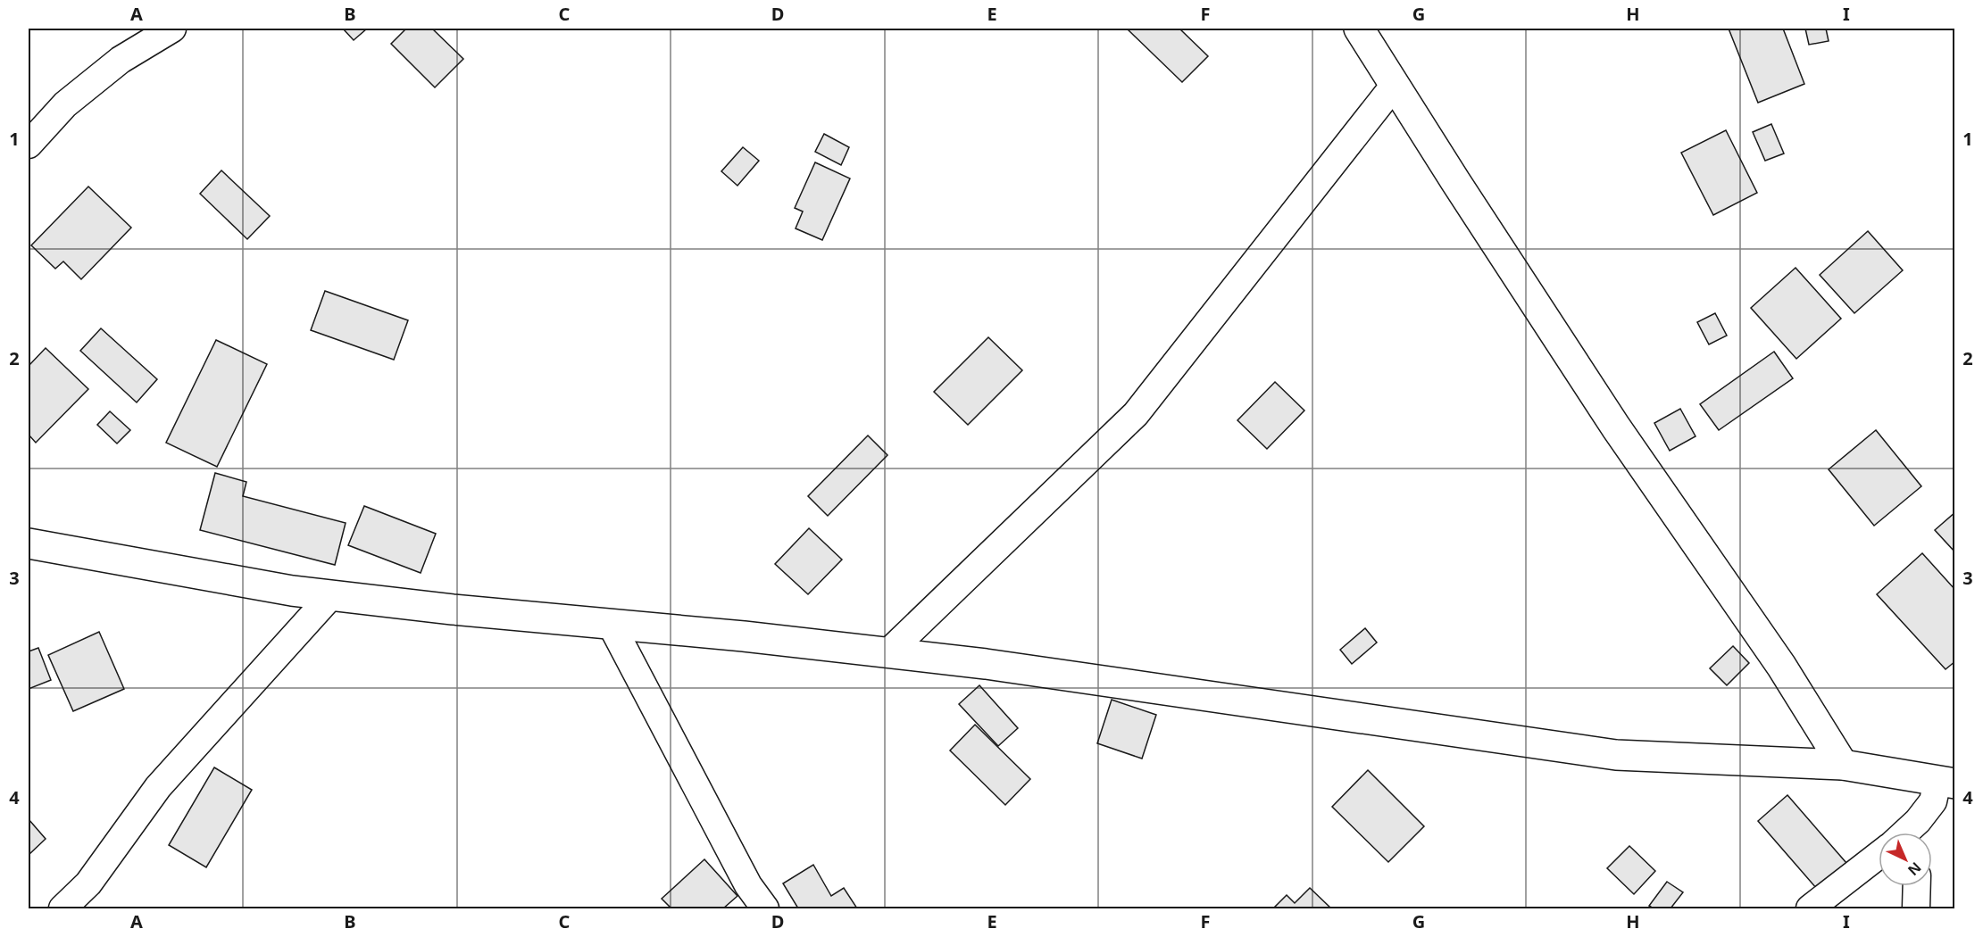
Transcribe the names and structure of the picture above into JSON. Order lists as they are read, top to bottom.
{
  "north": "bottom right",
  "grid": {
    "columns": [
      "A",
      "B",
      "C",
      "D",
      "E",
      "F",
      "G",
      "H",
      "I"
    ],
    "rows": [
      "1",
      "2",
      "3",
      "4"
    ]
  }
}
